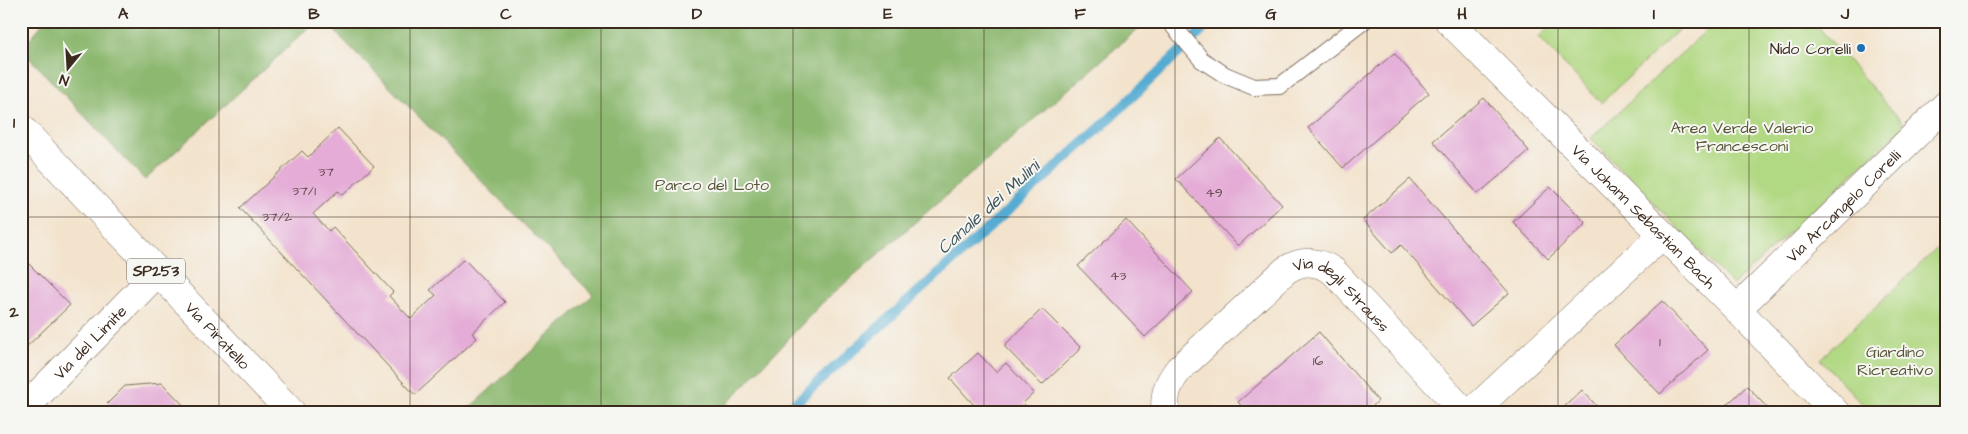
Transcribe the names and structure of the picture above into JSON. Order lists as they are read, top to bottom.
{
  "streets": {
    "street": [
      "Via Arcangelo Corelli",
      "Via Johann Sebastian Bach",
      "SP253",
      "Via degli Strauss",
      "Via Piratello",
      "Via del Limite"
    ]
  },
  "crossings": [
    ["Via Arcangelo Corelli", "Via Johann Sebastian Bach"],
    ["Via Piratello", "Via del Limite"]
  ],
  "water": ["Canale dei Mulini"],
  "parks": ["Area Verde Valerio Francesconi", "Parco del Loto", "Giardino Ricreativo"],
  "places": ["Nido Corelli"],
  "house_numbers": [
    "37",
    "37/1",
    "49",
    "37/2",
    "43",
    "1",
    "16"
  ],
  "north": "bottom",
  "grid": {
    "columns": [
      "A",
      "B",
      "C",
      "D",
      "E",
      "F",
      "G",
      "H",
      "I",
      "J"
    ],
    "rows": ["1", "2"]
  }
}
